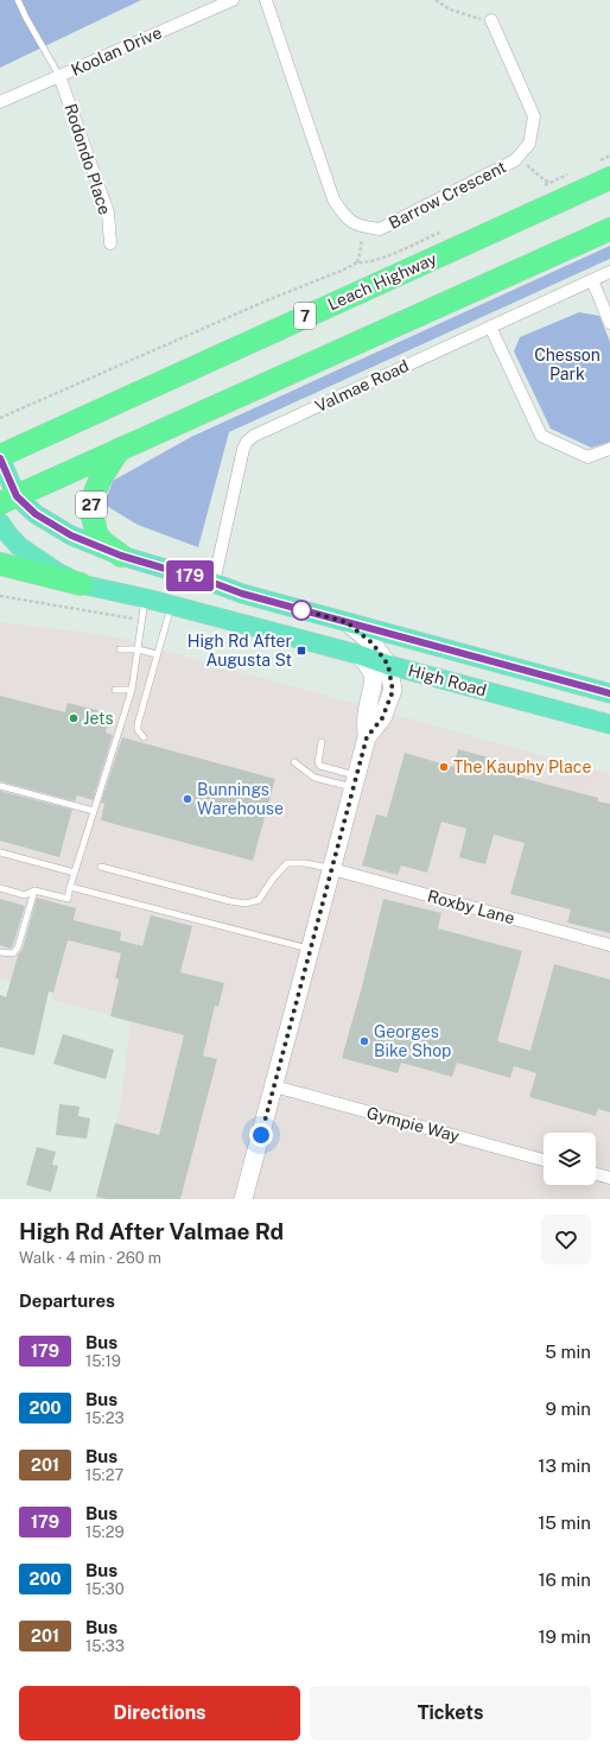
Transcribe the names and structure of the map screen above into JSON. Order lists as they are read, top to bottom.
{
  "streets": {
    "highway": ["Leach Highway", "7", "27"],
    "main road": ["High Road"],
    "street": [
      "Koolan Drive",
      "Rodondo Place",
      "Barrow Crescent",
      "Valmae Road",
      "Roxby Lane",
      "Gympie Way"
    ]
  },
  "crossings": [
    ["Koolan Drive", "Rodondo Place"],
    ["Leach Highway", "High Road"],
    ["Valmae Road", "High Road"],
    ["27", "High Road"]
  ],
  "parks": ["Chesson Park"],
  "places": {
    "transit": ["High Rd After Augusta St"],
    "other": [
      "Jets",
      "The Kauphy Place",
      "Bunnings Warehouse",
      "Georges Bike Shop"
    ]
  },
  "lines": ["bus line 179"],
  "page": {
    "on_map": "179",
    "heading": [
      ["High Rd After Valmae Rd", "Walk · 4 min · 260 m"],
      "Departures"
    ],
    "list": [
      {
        "mark": "179",
        "name": "Bus",
        "note": "15:19",
        "value": "5 min"
      },
      {
        "mark": "200",
        "name": "Bus",
        "note": "15:23",
        "value": "9 min"
      },
      {
        "mark": "201",
        "name": "Bus",
        "note": "15:27",
        "value": "13 min"
      },
      {
        "mark": "179",
        "name": "Bus",
        "note": "15:29",
        "value": "15 min"
      },
      {
        "mark": "200",
        "name": "Bus",
        "note": "15:30",
        "value": "16 min"
      },
      {
        "mark": "201",
        "name": "Bus",
        "note": "15:33",
        "value": "19 min"
      }
    ],
    "buttons": ["Directions", "Tickets"]
  }
}
